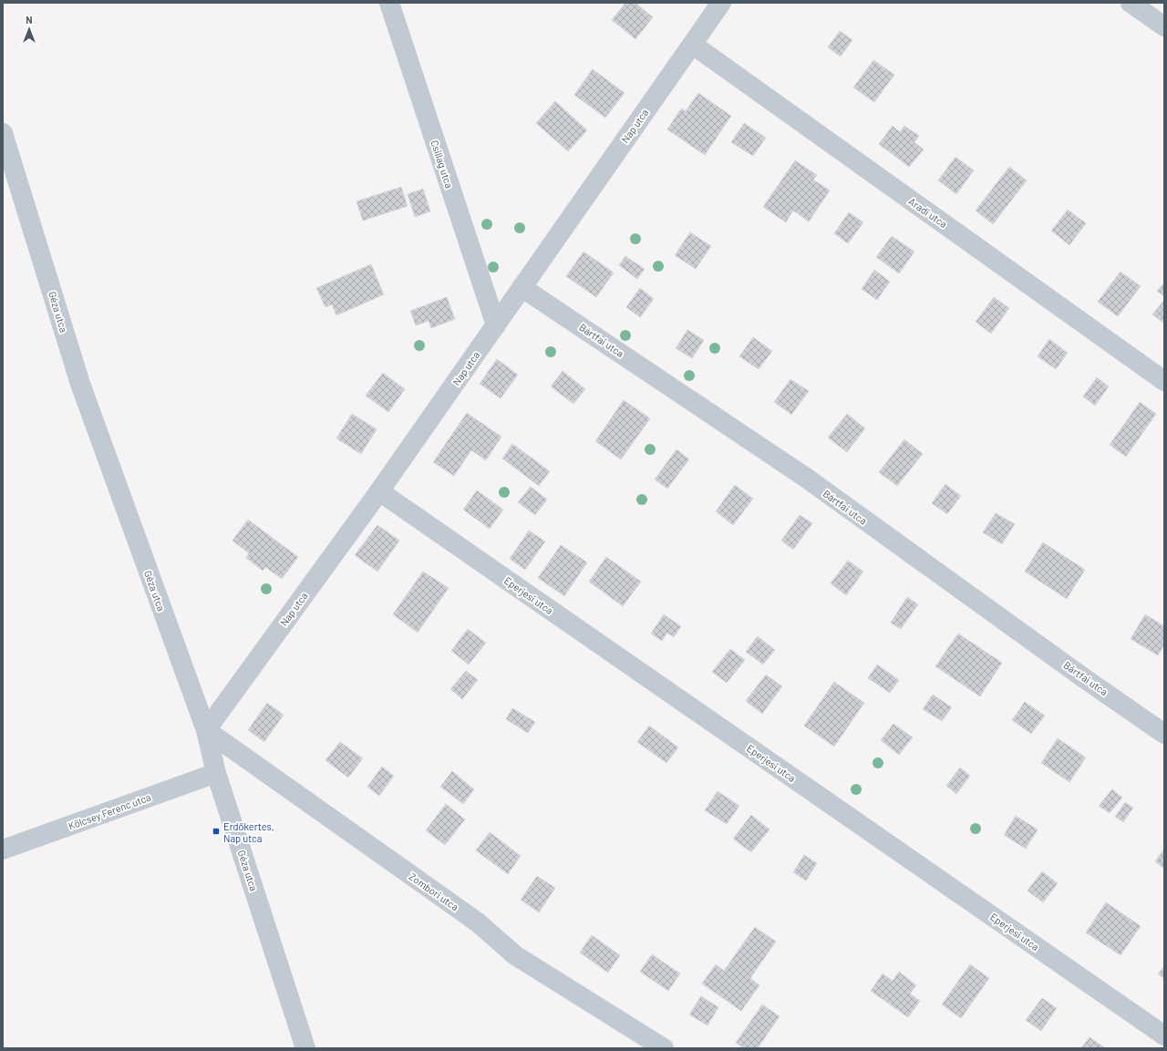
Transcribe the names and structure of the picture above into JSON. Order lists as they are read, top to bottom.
{
  "streets": {
    "street": [
      "Nap utca",
      "Csillag utca",
      "Aradi utca",
      "Géza utca",
      "Bártfai utca",
      "Eperjesi utca",
      "Kölcsey Ferenc utca",
      "Zombori utca"
    ]
  },
  "crossings": [
    ["Nap utca", "Csillag utca"],
    ["Nap utca", "Aradi utca"],
    ["Nap utca", "Géza utca"],
    ["Nap utca", "Bártfai utca"],
    ["Nap utca", "Eperjesi utca"],
    ["Nap utca", "Zombori utca"],
    ["Géza utca", "Kölcsey Ferenc utca"],
    ["Géza utca", "Zombori utca"]
  ],
  "places": {
    "transit": ["Erdőkertes, Nap utca"]
  },
  "north": "top"
}
